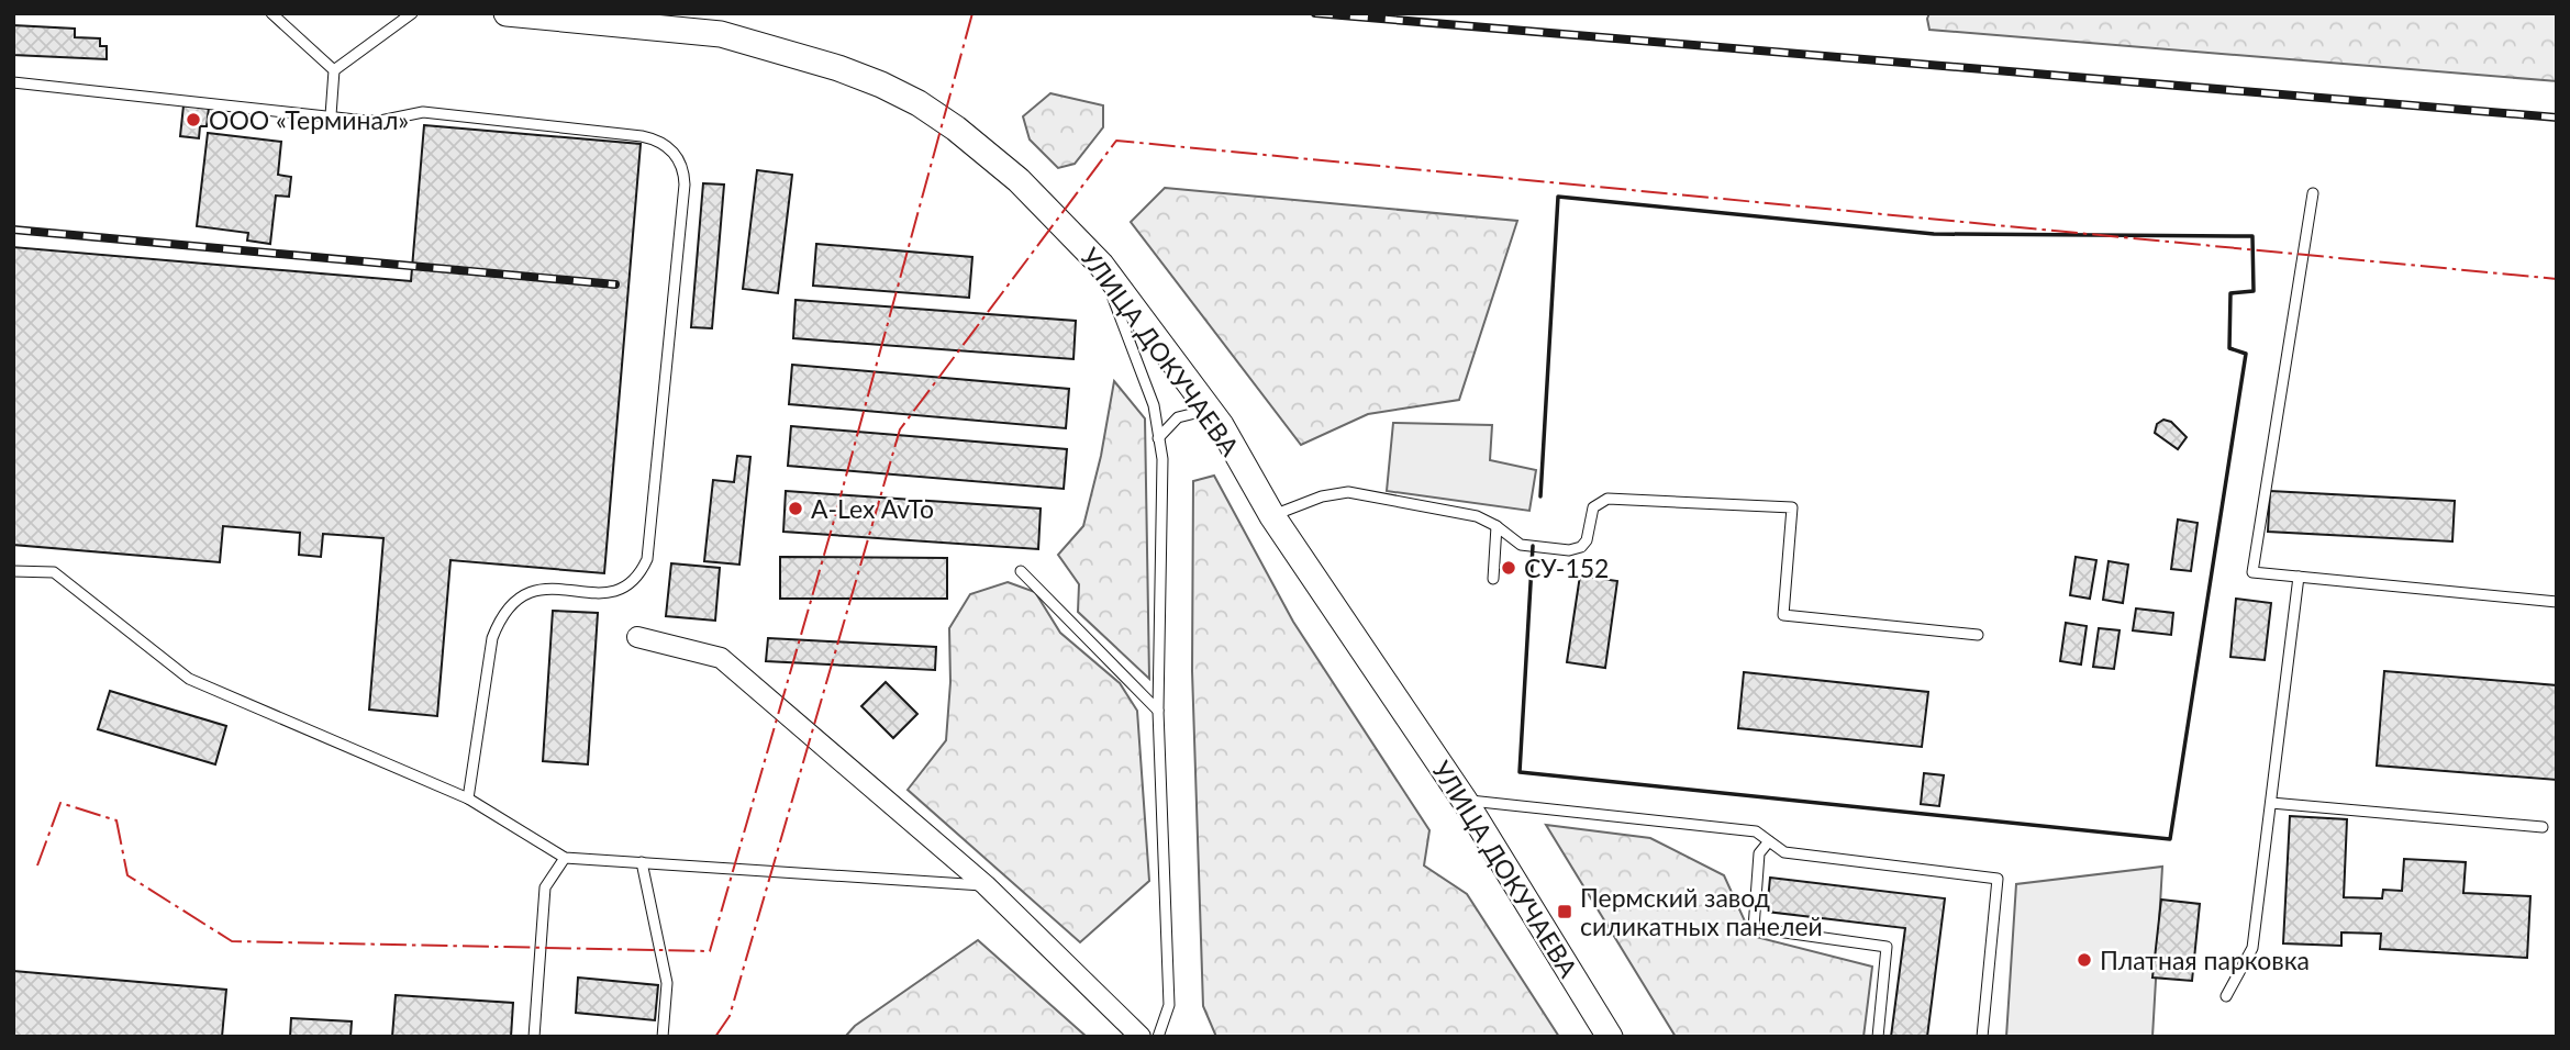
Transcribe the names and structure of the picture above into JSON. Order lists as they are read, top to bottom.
{
  "streets": {
    "main road": ["УЛИЦА ДОКУЧАЕВА"]
  },
  "places": {
    "other": [
      "ООО «Терминал»",
      "A-Lex AvTo",
      "СУ-152",
      "Платная парковка"
    ],
    "transit": ["Пермский завод силикатных панелей"]
  }
}
